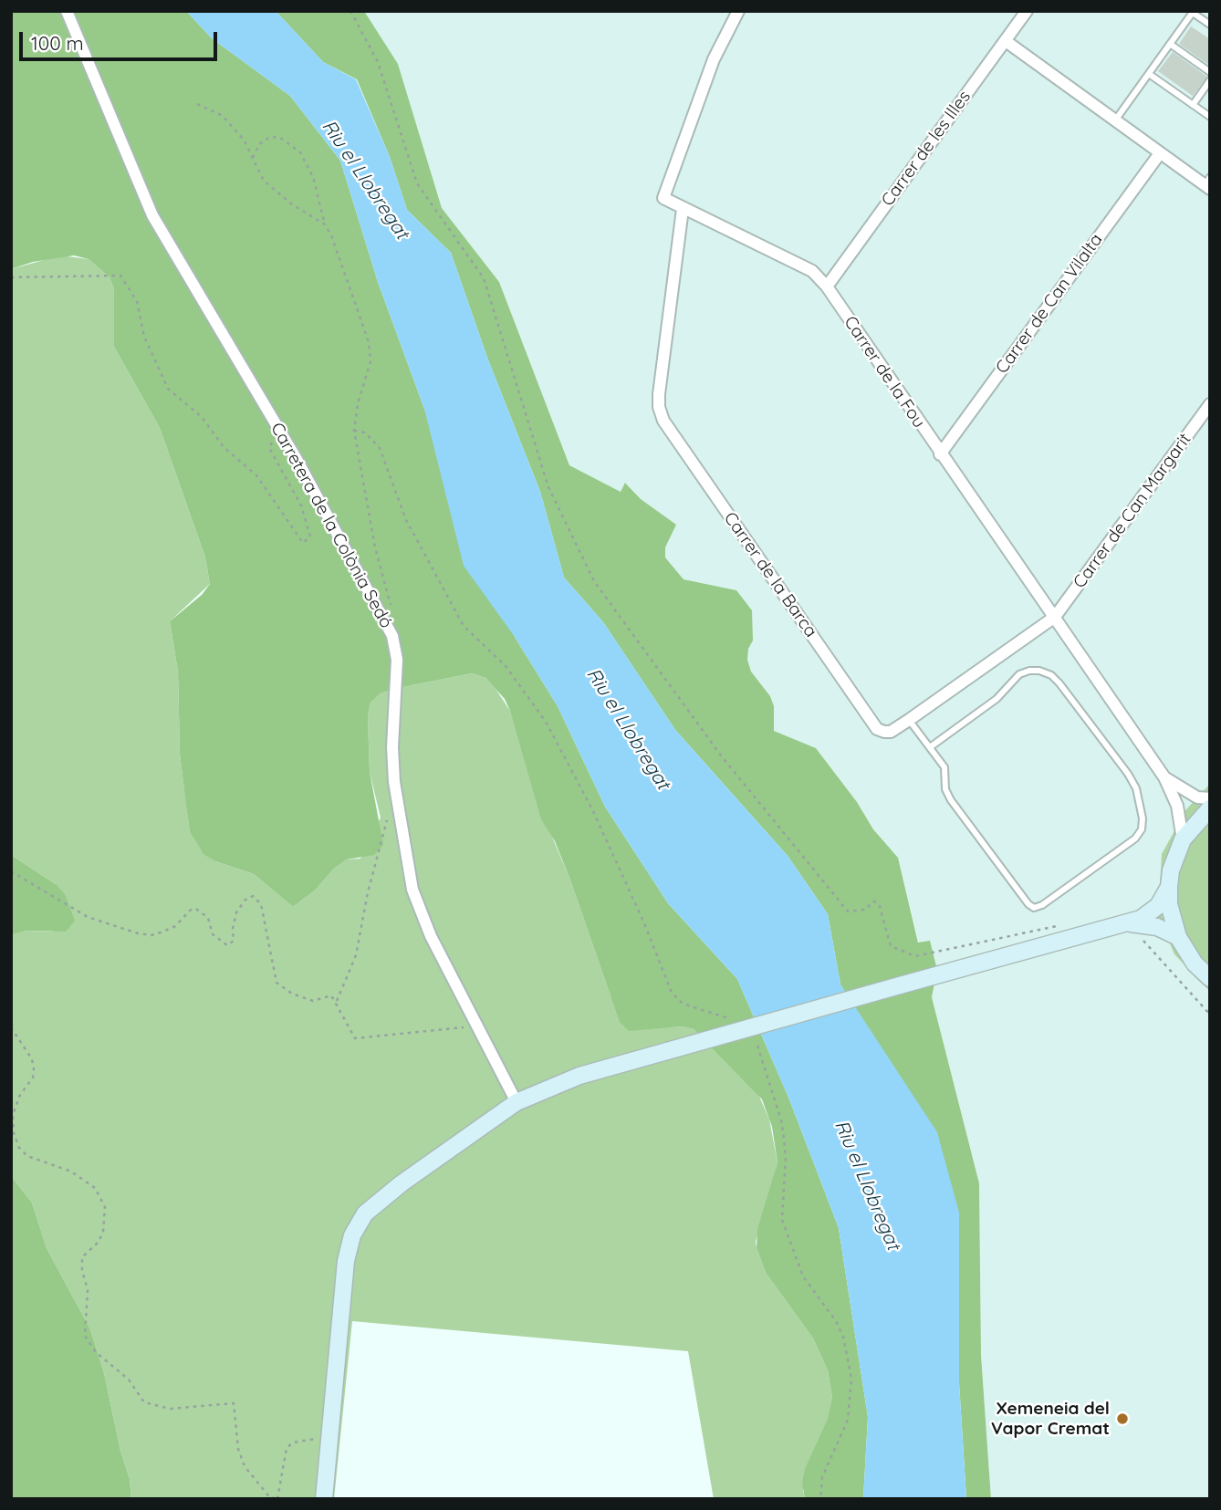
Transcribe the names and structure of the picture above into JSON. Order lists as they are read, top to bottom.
{
  "streets": {
    "street": [
      "Carrer de les Illes",
      "Carrer de Can Vilalta",
      "Carrer de la Fou",
      "Carrer de Can Margarit",
      "Carretera de la Colònia Sedó",
      "Carrer de la Barca"
    ]
  },
  "crossings": [
    ["Carrer de les Illes", "Carrer de la Fou"],
    ["Carrer de Can Vilalta", "Carrer de la Fou"],
    ["Carrer de la Fou", "Carrer de Can Margarit"],
    ["Carrer de la Fou", "Carrer de la Barca"],
    ["Carrer de Can Margarit", "Carrer de la Barca"]
  ],
  "water": ["Riu el Llobregat"],
  "places": ["Xemeneia del Vapor Cremat"],
  "scale_bar": "100 m"
}
